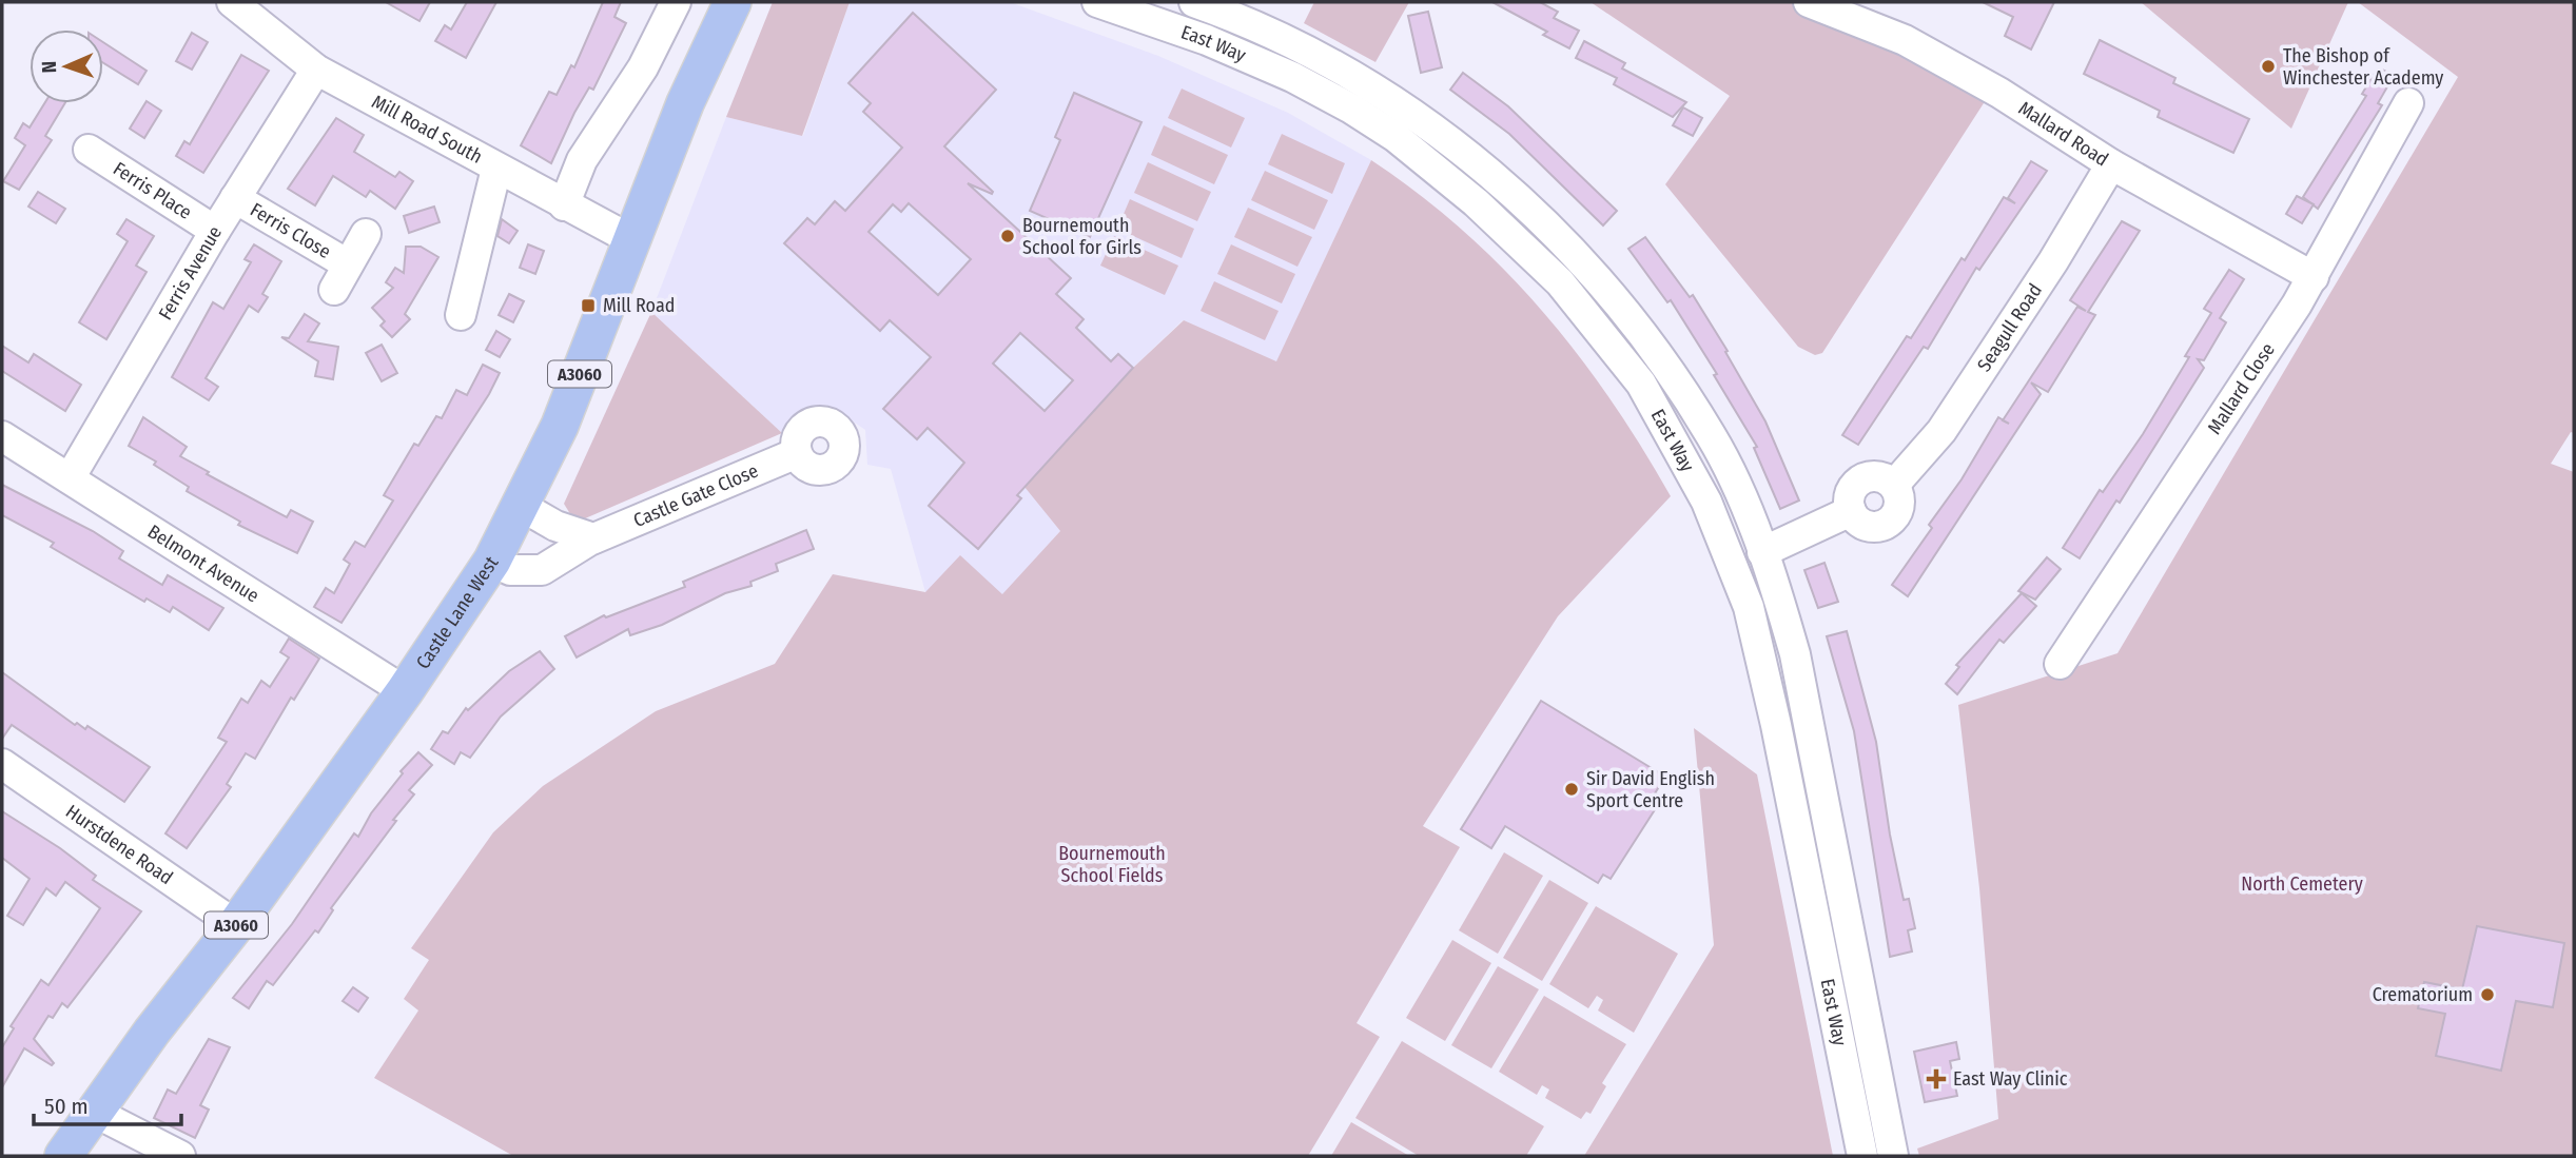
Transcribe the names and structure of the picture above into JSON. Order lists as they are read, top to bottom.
{
  "streets": {
    "main road": ["A3060", "Castle Lane West"],
    "street": [
      "East Way",
      "Mill Road South",
      "Mallard Road",
      "Ferris Place",
      "Ferris Close",
      "Ferris Avenue",
      "Seagull Road",
      "Mallard Close",
      "Castle Gate Close",
      "Belmont Avenue",
      "Hurstdene Road"
    ]
  },
  "crossings": [
    ["East Way", "Seagull Road"],
    ["Mill Road South", "Ferris Avenue"],
    ["Mill Road South", "Castle Lane West"],
    ["Mallard Road", "Seagull Road"],
    ["Mallard Road", "Mallard Close"],
    ["Ferris Place", "Ferris Avenue"],
    ["Ferris Close", "Ferris Avenue"],
    ["Ferris Avenue", "Belmont Avenue"],
    ["Castle Gate Close", "Castle Lane West"],
    ["Belmont Avenue", "Castle Lane West"],
    ["Castle Lane West", "Hurstdene Road"]
  ],
  "parks": ["Bournemouth School Fields", "North Cemetery"],
  "places": {
    "other": [
      "The Bishop of Winchester Academy",
      "Bournemouth School for Girls",
      "Sir David English Sport Centre",
      "Crematorium"
    ],
    "transit": ["Mill Road"],
    "health": ["East Way Clinic"]
  },
  "scale_bar": "50 m",
  "north": "left"
}
